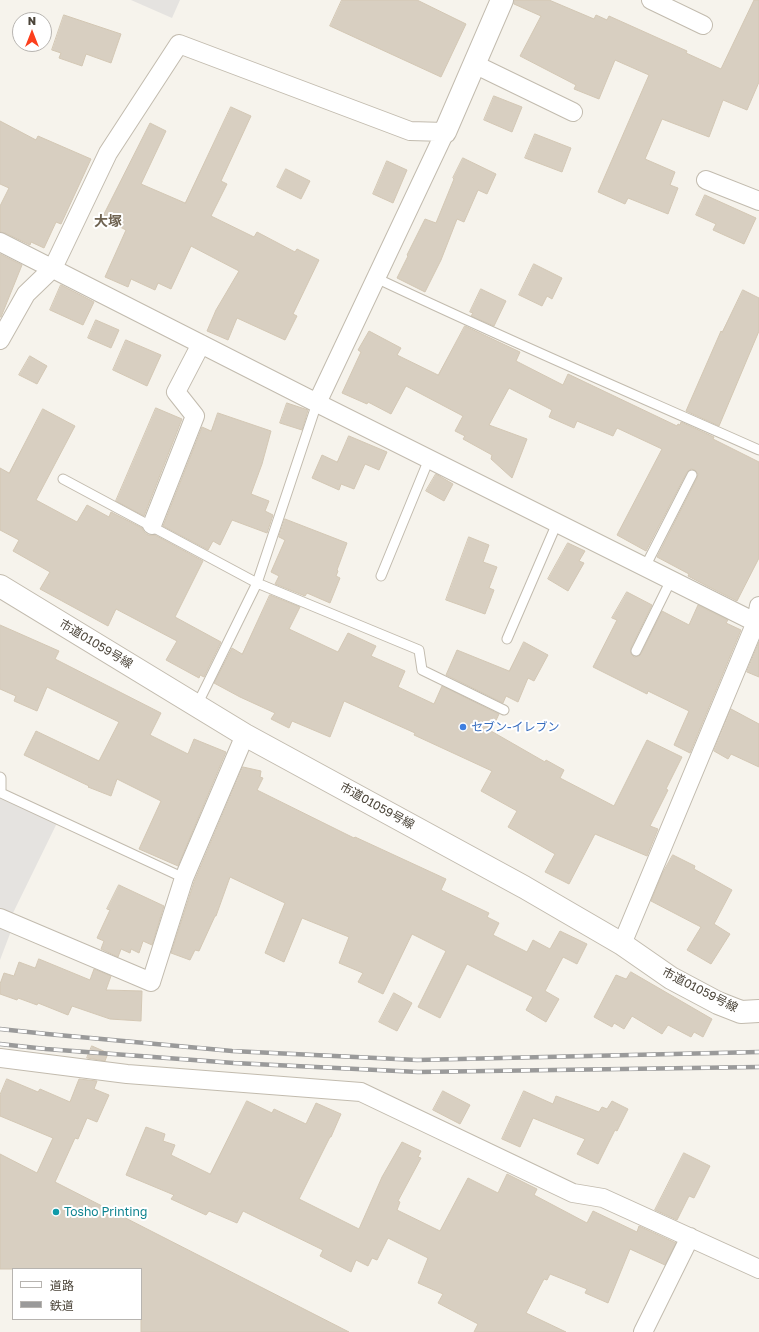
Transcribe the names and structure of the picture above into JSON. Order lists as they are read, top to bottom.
{
  "streets": {
    "street": ["市道01059号線"]
  },
  "districts": ["大塚"],
  "places": ["セブン-イレブン", "Tosho Printing"],
  "legend": ["道路", "鉄道"],
  "north": "top"
}
